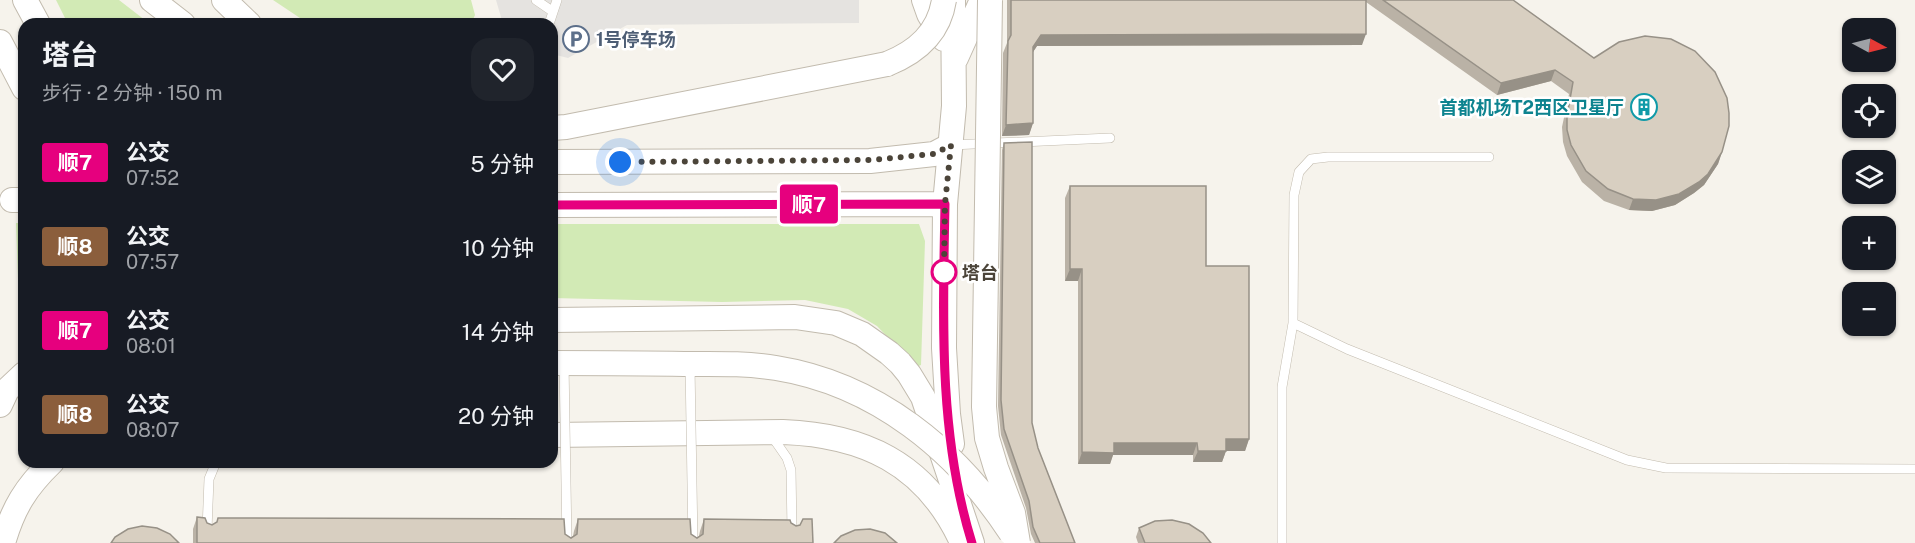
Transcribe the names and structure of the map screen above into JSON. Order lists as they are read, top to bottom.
{
  "places": {
    "parking": ["1号停车场"],
    "building": ["首都机场T2西区卫星厅"],
    "other": ["塔台"]
  },
  "lines": ["bus line 顺7"],
  "north": "right",
  "page": {
    "on_map": "顺7",
    "map_buttons": ["+", "−"],
    "heading": ["塔台", "步行 · 2 分钟 · 150 m"],
    "list": [
      {
        "mark": "顺7",
        "name": "公交",
        "note": "07:52",
        "value": "5 分钟"
      },
      {
        "mark": "顺8",
        "name": "公交",
        "note": "07:57",
        "value": "10 分钟"
      },
      {
        "mark": "顺7",
        "name": "公交",
        "note": "08:01",
        "value": "14 分钟"
      },
      {
        "mark": "顺8",
        "name": "公交",
        "note": "08:07",
        "value": "20 分钟"
      }
    ]
  }
}
